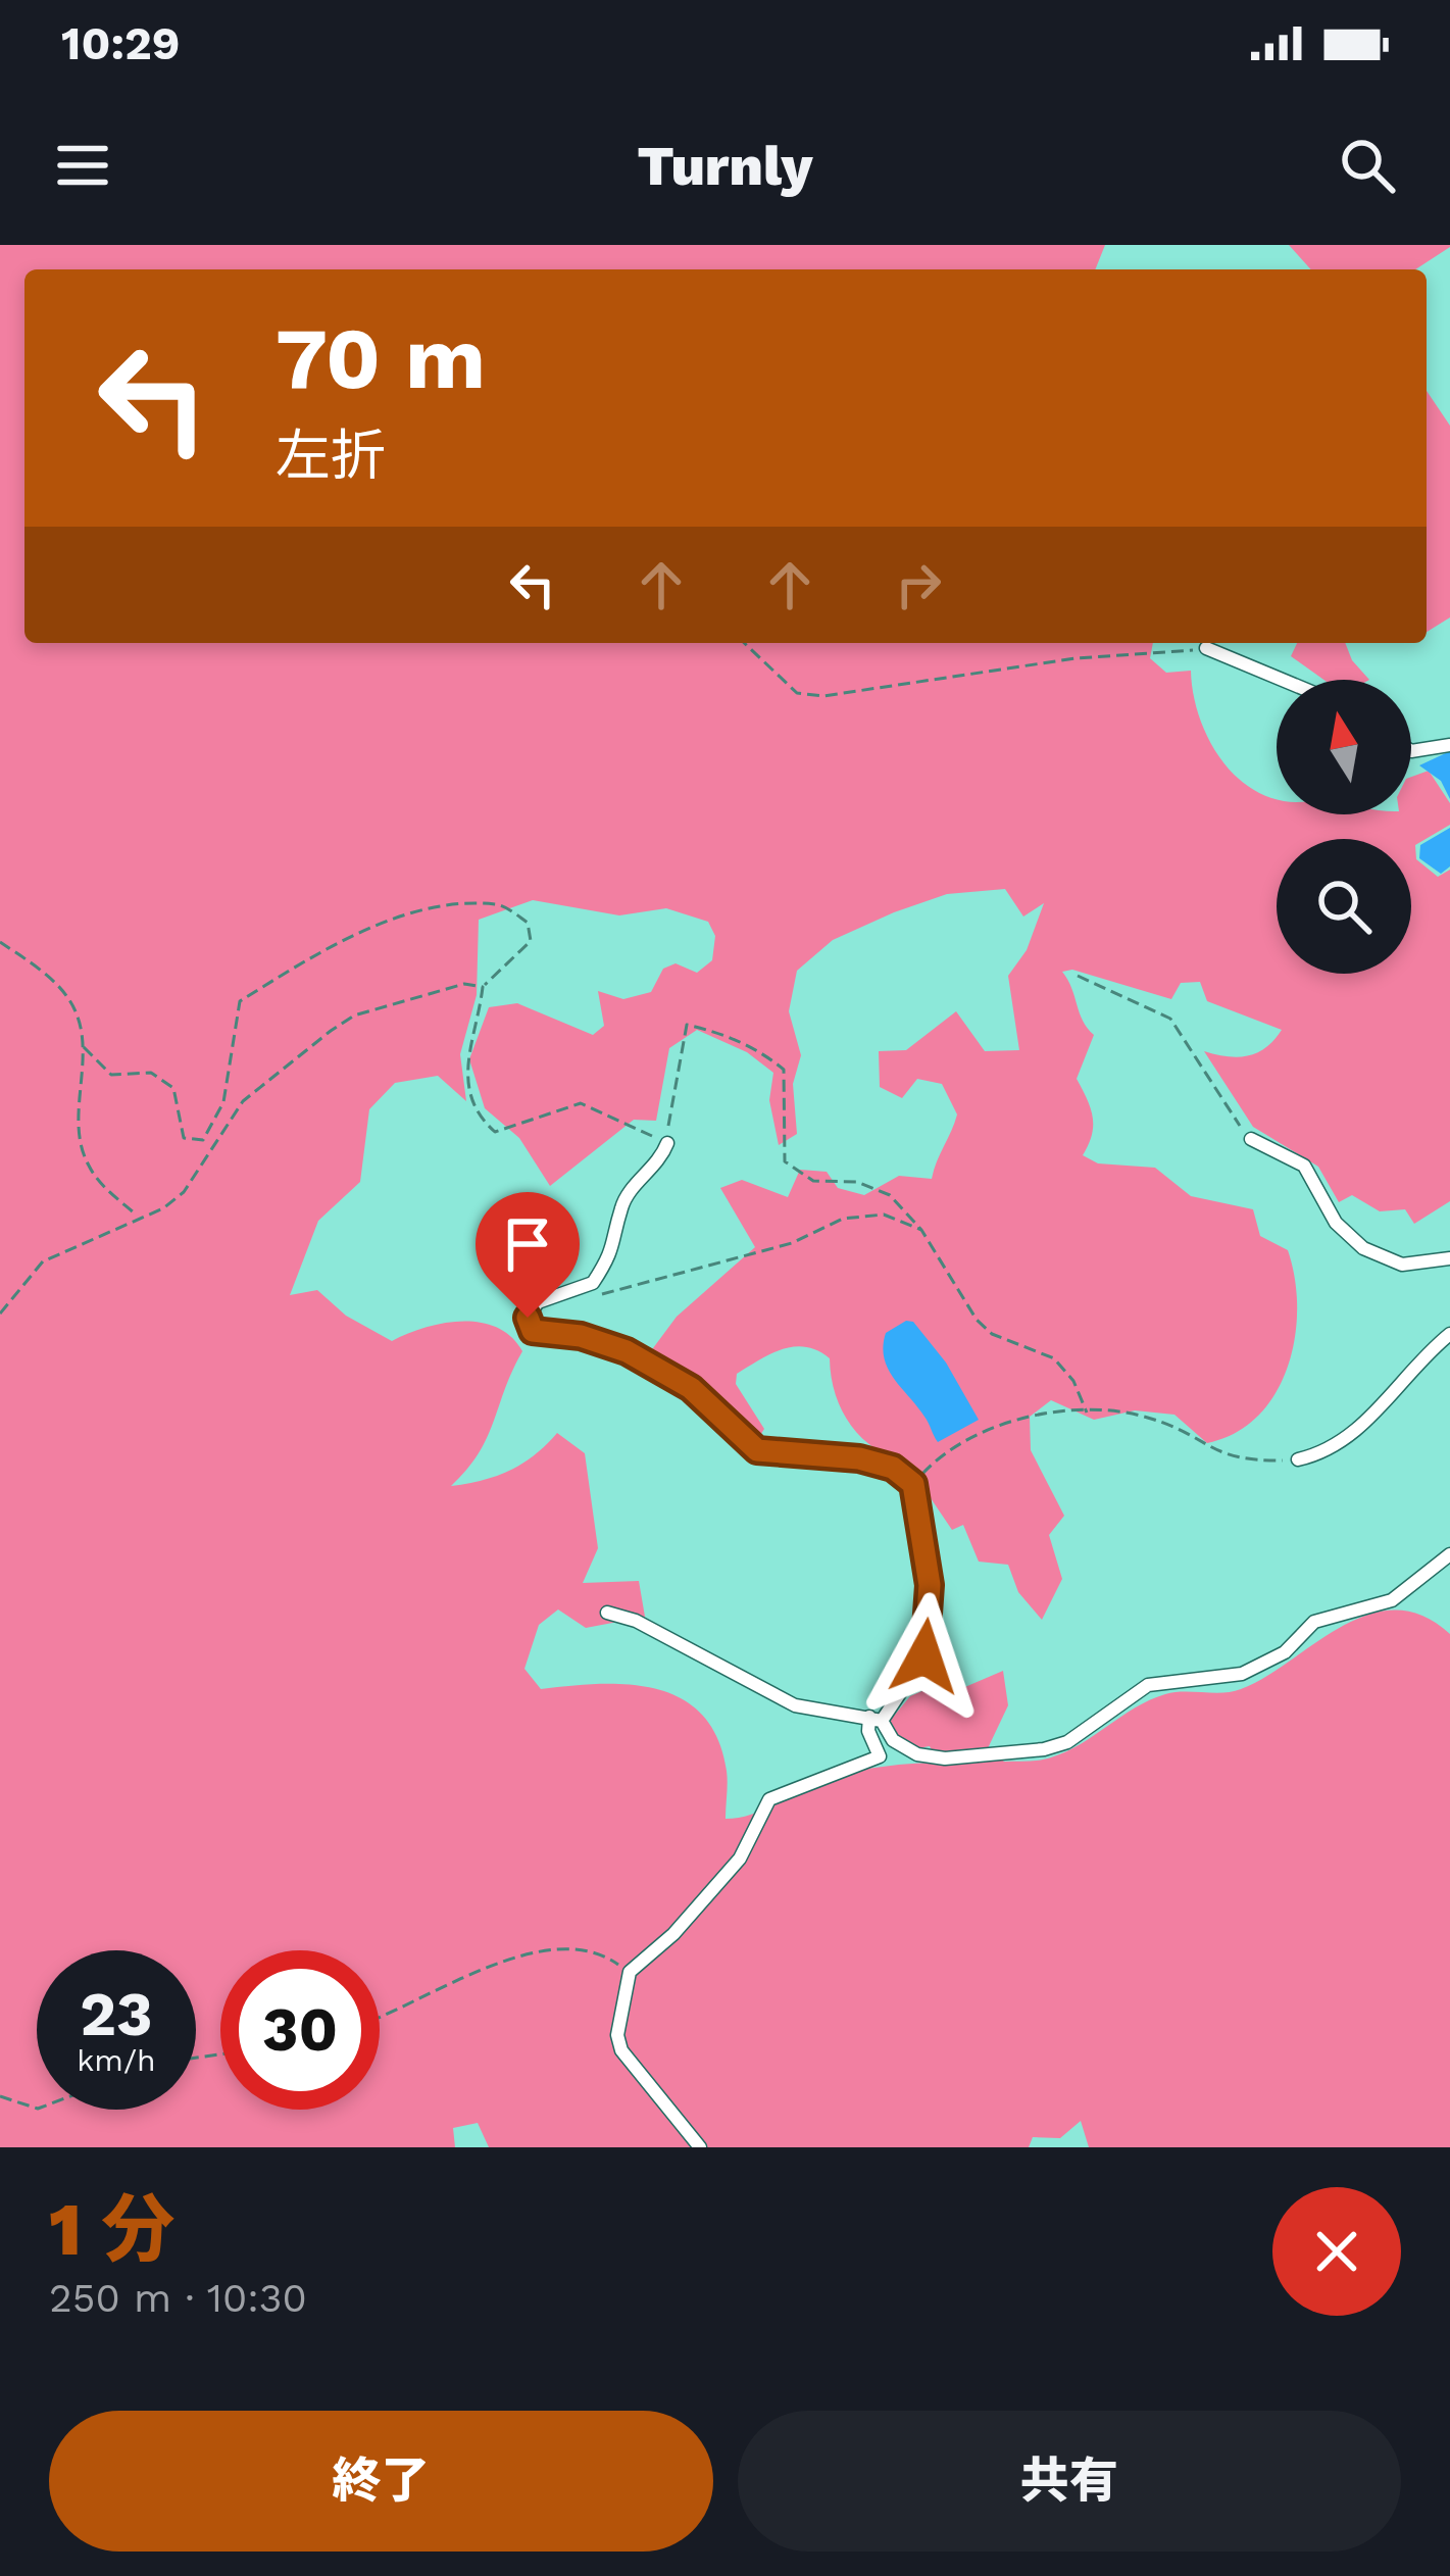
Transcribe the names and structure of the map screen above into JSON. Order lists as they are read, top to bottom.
{
  "north": "top",
  "page": {
    "status": "10:29",
    "header": "Turnly",
    "turn": ["70 m", "左折"],
    "speed": "23 km/h",
    "limit": "30",
    "heading": ["1 分", "250 m · 10:30"],
    "buttons": ["終了", "共有"]
  }
}
